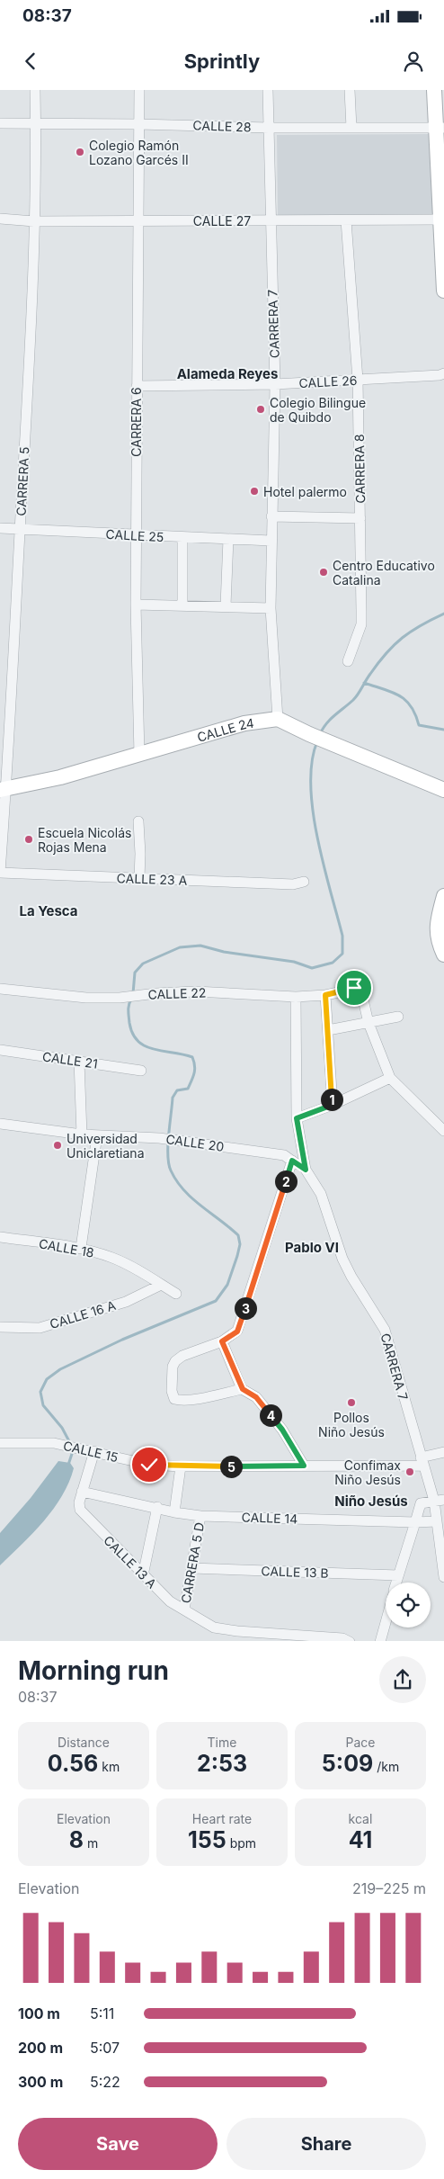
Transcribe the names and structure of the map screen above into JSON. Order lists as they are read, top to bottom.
{
  "streets": {
    "street": [
      "CALLE 28",
      "CALLE 27",
      "CARRERA 7",
      "CALLE 26",
      "CARRERA 6",
      "CARRERA 8",
      "CARRERA 5",
      "CALLE 25",
      "CALLE 24",
      "CALLE 23 A",
      "CALLE 22",
      "CALLE 21",
      "CALLE 20",
      "CALLE 18",
      "CALLE 16 A",
      "CALLE 15",
      "CALLE 14",
      "CALLE 13 A",
      "CARRERA 5 D",
      "CALLE 13 B"
    ]
  },
  "crossings": [
    ["CALLE 28", "CARRERA 7"],
    ["CALLE 28", "CARRERA 6"],
    ["CALLE 28", "CARRERA 5"],
    ["CALLE 27", "CARRERA 7"],
    ["CALLE 27", "CARRERA 6"],
    ["CALLE 27", "CARRERA 8"],
    ["CALLE 27", "CARRERA 5"],
    ["CARRERA 7", "CALLE 26"],
    ["CARRERA 7", "CALLE 25"],
    ["CARRERA 7", "CALLE 24"],
    ["CARRERA 7", "CALLE 20"],
    ["CARRERA 7", "CALLE 15"],
    ["CARRERA 7", "CALLE 14"],
    ["CALLE 26", "CARRERA 6"],
    ["CALLE 26", "CARRERA 8"],
    ["CARRERA 6", "CALLE 25"],
    ["CARRERA 6", "CALLE 24"],
    ["CARRERA 5", "CALLE 25"],
    ["CARRERA 5", "CALLE 24"],
    ["CARRERA 5", "CALLE 23 A"],
    ["CALLE 18", "CALLE 16 A"],
    ["CALLE 14", "CALLE 13 A"],
    ["CALLE 14", "CARRERA 5 D"],
    ["CALLE 13 A", "CARRERA 5 D"],
    ["CARRERA 5 D", "CALLE 13 B"]
  ],
  "districts": [
    "Alameda Reyes",
    "La Yesca",
    "Pablo VI",
    "Niño Jesús"
  ],
  "places": [
    "Colegio Ramón Lozano Garcés II",
    "Colegio Bilingue de Quibdo",
    "Hotel palermo",
    "Centro Educativo Catalina",
    "Escuela Nicolás Rojas Mena",
    "Universidad Uniclaretiana",
    "Pollos Niño Jesús",
    "Confimax Niño Jesús"
  ],
  "page": {
    "status": "08:37",
    "header": "Sprintly",
    "pins": [
      "1",
      "2",
      "3",
      "4",
      "5"
    ],
    "heading": ["Morning run", "08:37"],
    "stats": [
      ["Distance", "0.56 km"],
      ["Time", "2:53"],
      ["Pace", "5:09 /km"],
      ["Elevation", "8 m"],
      ["Heart rate", "155 bpm"],
      ["kcal", "41"]
    ],
    "chart": ["Elevation", "219–225 m"],
    "list": [
      {
        "name": "100 m",
        "note": "5:11"
      },
      {
        "name": "200 m",
        "note": "5:07"
      },
      {
        "name": "300 m",
        "note": "5:22"
      }
    ],
    "buttons": ["Save", "Share"]
  }
}
